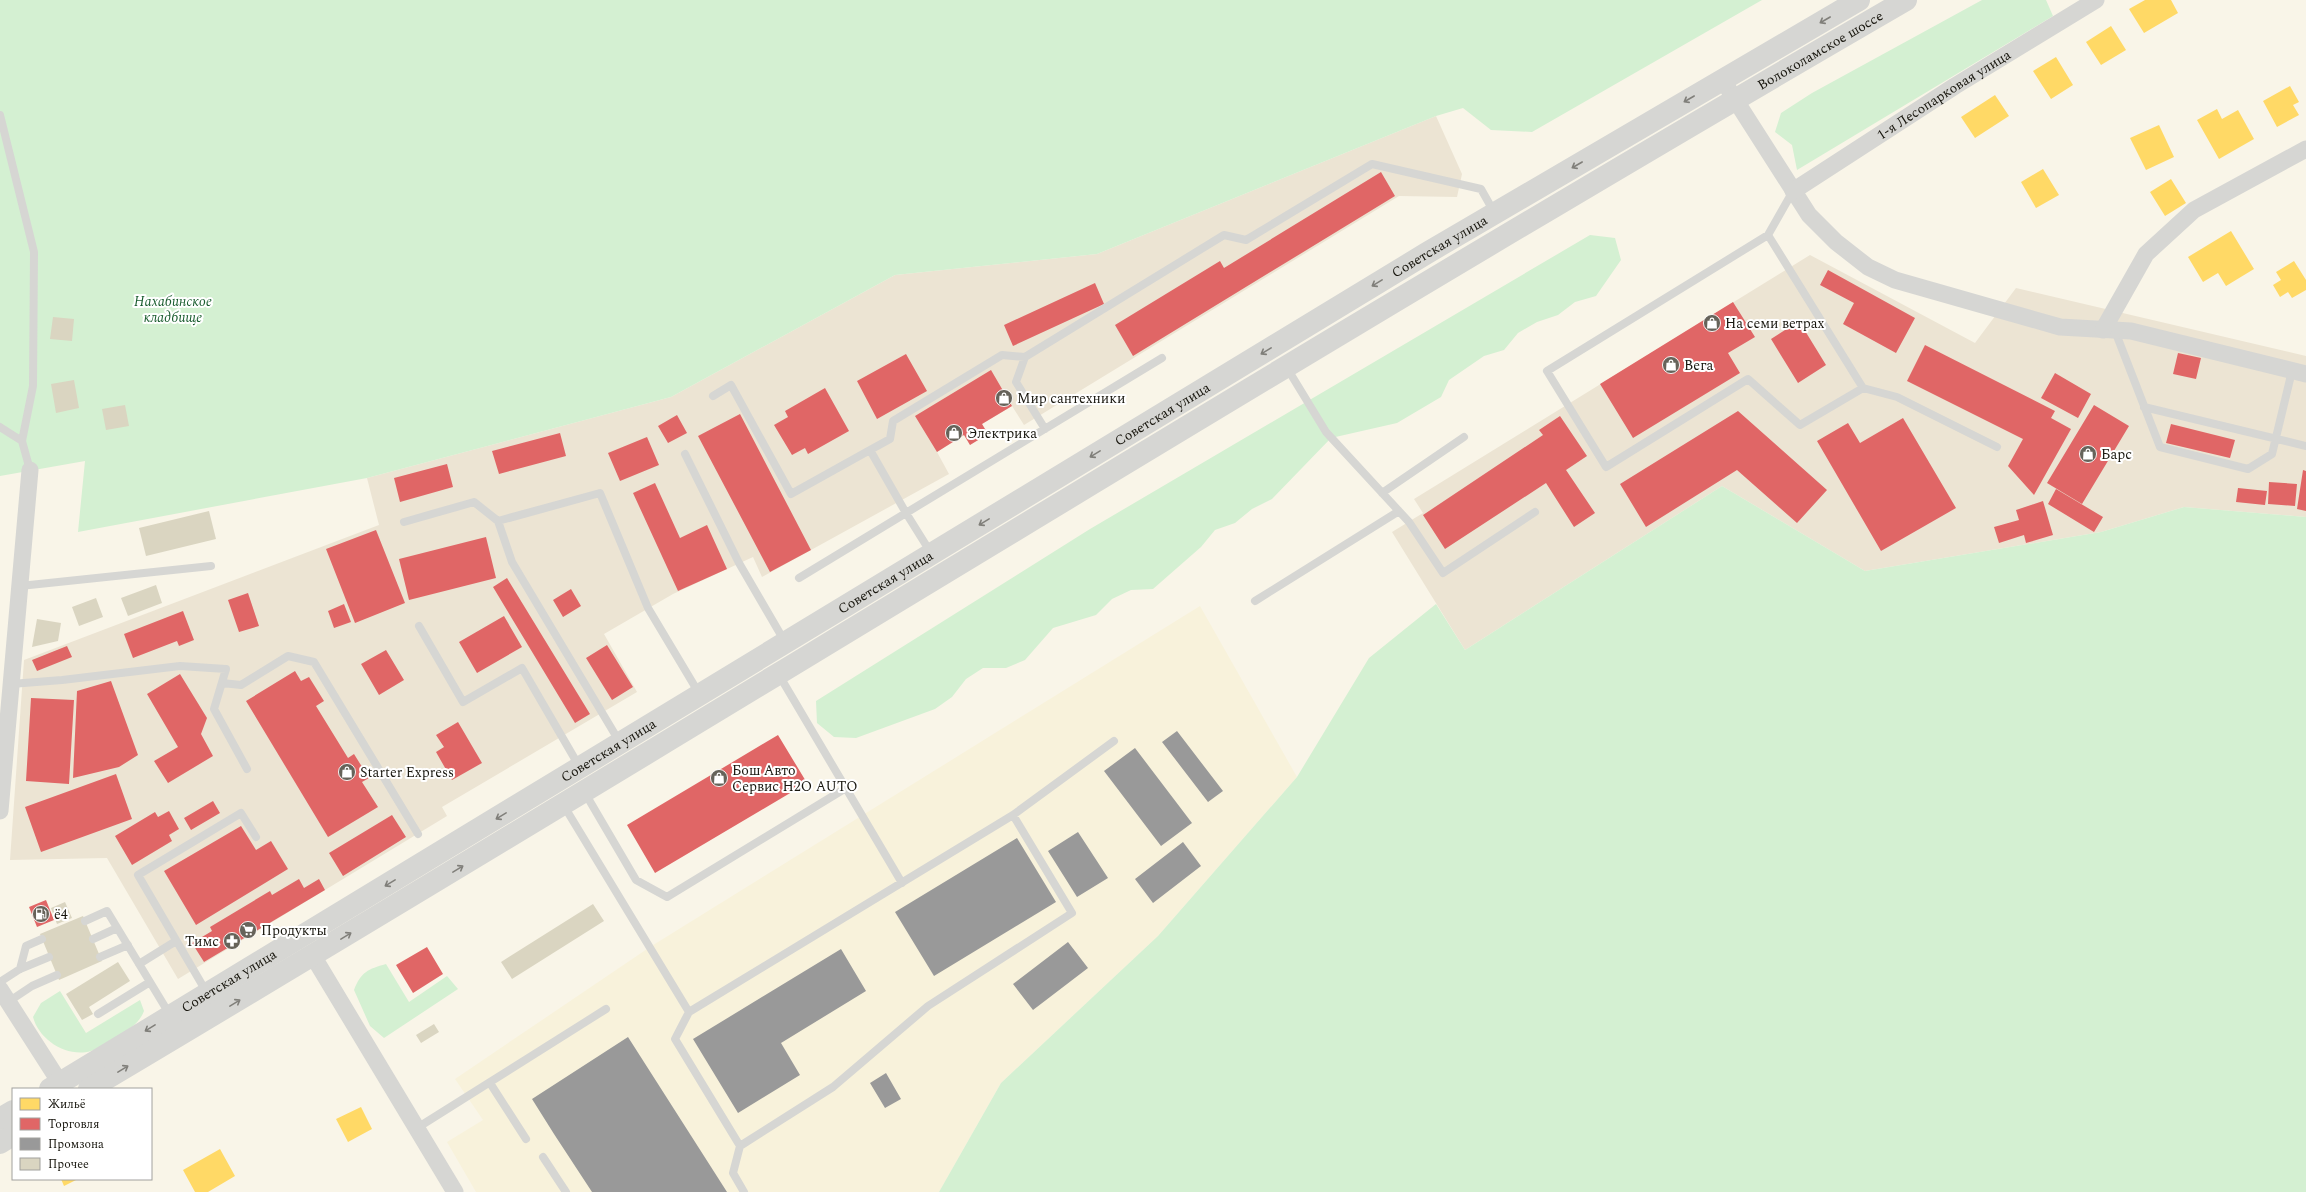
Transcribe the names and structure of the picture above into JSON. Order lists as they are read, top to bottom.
{
  "streets": {
    "main road": ["Волоколамское шоссе", "Советская улица"],
    "street": ["1-я Лесопарковая улица"]
  },
  "crossings": [
    ["Волоколамское шоссе", "Советская улица"]
  ],
  "parks": ["Нахабинское кладбище"],
  "places": {
    "shop": [
      "На семи ветрах",
      "Вега",
      "Мир сантехники",
      "Электрика",
      "Барс",
      "Starter Express",
      "Бош Авто Сервис H2O AUTO"
    ],
    "fuel station": ["ё4"],
    "supermarket": ["Продукты"],
    "pharmacy": ["Тимс"]
  },
  "legend": [
    "Жильё",
    "Торговля",
    "Промзона",
    "Прочее"
  ]
}
